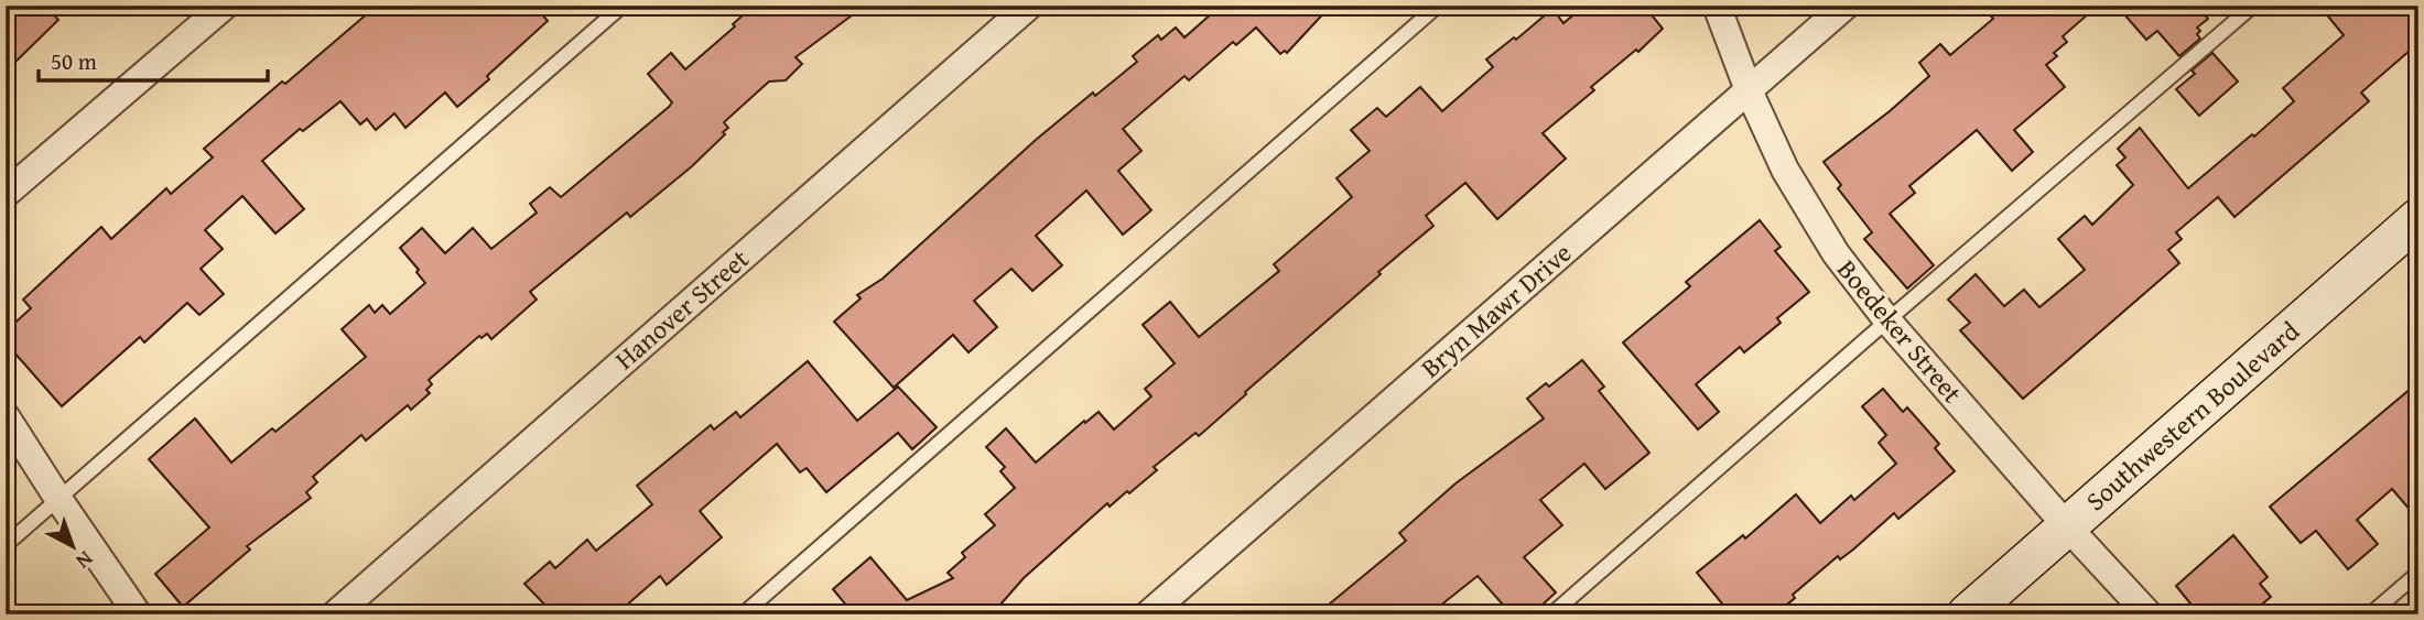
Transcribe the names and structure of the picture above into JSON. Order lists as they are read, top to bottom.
{
  "streets": {
    "street": [
      "Hanover Street",
      "Bryn Mawr Drive",
      "Boedeker Street",
      "Southwestern Boulevard"
    ]
  },
  "crossings": [
    ["Bryn Mawr Drive", "Boedeker Street"],
    ["Boedeker Street", "Southwestern Boulevard"]
  ],
  "scale_bar": "50 m",
  "north": "bottom right"
}
